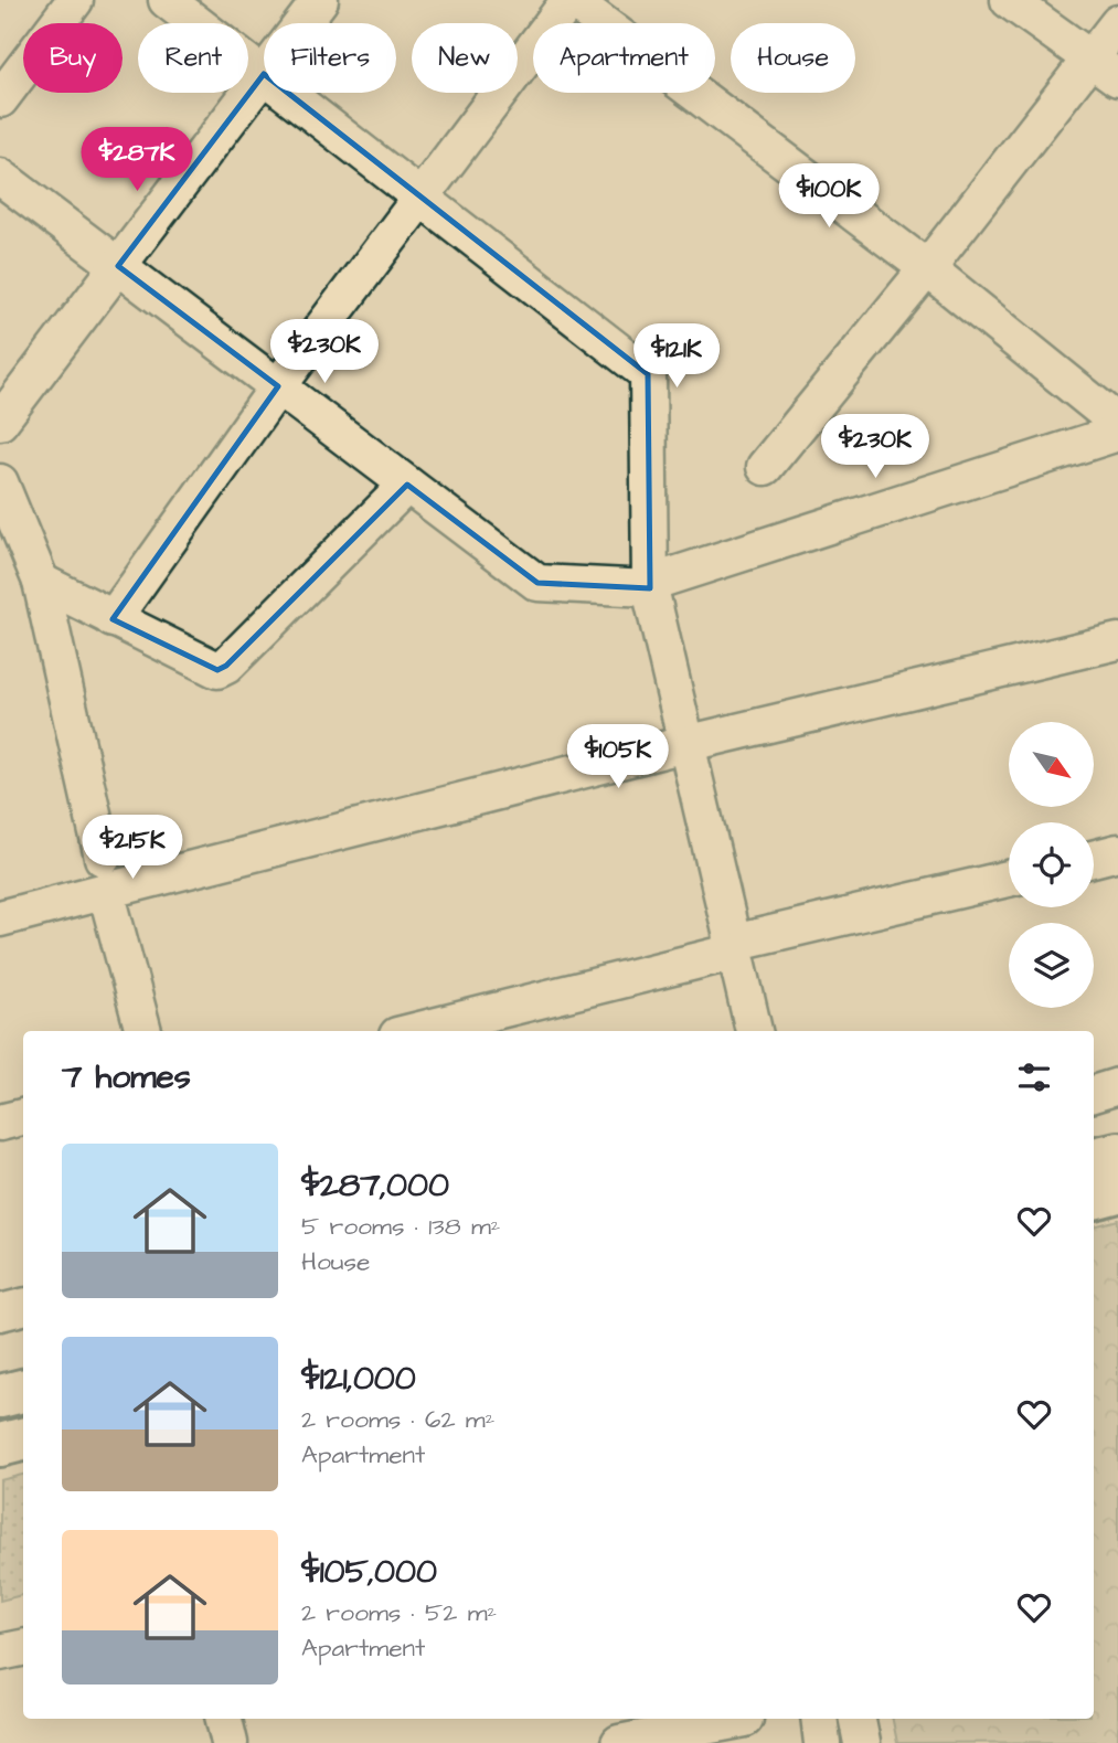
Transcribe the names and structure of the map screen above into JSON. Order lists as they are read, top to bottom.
{
  "north": "bottom right",
  "page": {
    "chip": [
      "Buy",
      "Rent",
      "Filters",
      "New",
      "Apartment",
      "House"
    ],
    "price": [
      "$287K",
      "$100K",
      "$230K",
      "$121K",
      "$230K",
      "$105K",
      "$215K"
    ],
    "heading": "7 homes",
    "list": [
      {
        "name": "$287,000",
        "note": "5 rooms · 138 m² · House"
      },
      {
        "name": "$121,000",
        "note": "2 rooms · 62 m² · Apartment"
      },
      {
        "name": "$105,000",
        "note": "2 rooms · 52 m² · Apartment"
      }
    ]
  }
}
